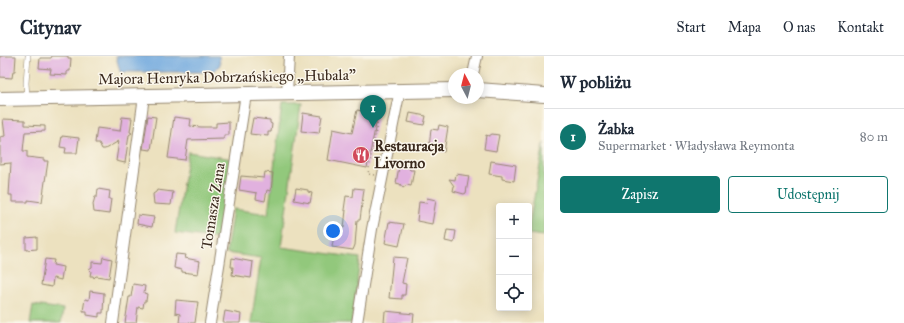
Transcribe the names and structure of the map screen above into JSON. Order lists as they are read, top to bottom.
{
  "streets": {
    "street": ["Majora Henryka Dobrzańskiego „Hubala”", "Tomasza Zana"]
  },
  "crossings": [
    ["Majora Henryka Dobrzańskiego „Hubala”", "Tomasza Zana"]
  ],
  "places": {
    "restaurant": ["Restauracja Livorno"]
  },
  "north": "top",
  "page": {
    "header": "Citynav",
    "nav": [
      "Start",
      "Mapa",
      "O nas",
      "Kontakt"
    ],
    "heading": "W pobliżu",
    "pins": "1",
    "list": [
      {
        "mark": "1",
        "name": "Żabka",
        "note": "Supermarket · Władysława Reymonta",
        "value": "80 m"
      }
    ],
    "buttons": ["Zapisz", "Udostępnij"],
    "map_buttons": ["+", "−"]
  }
}
